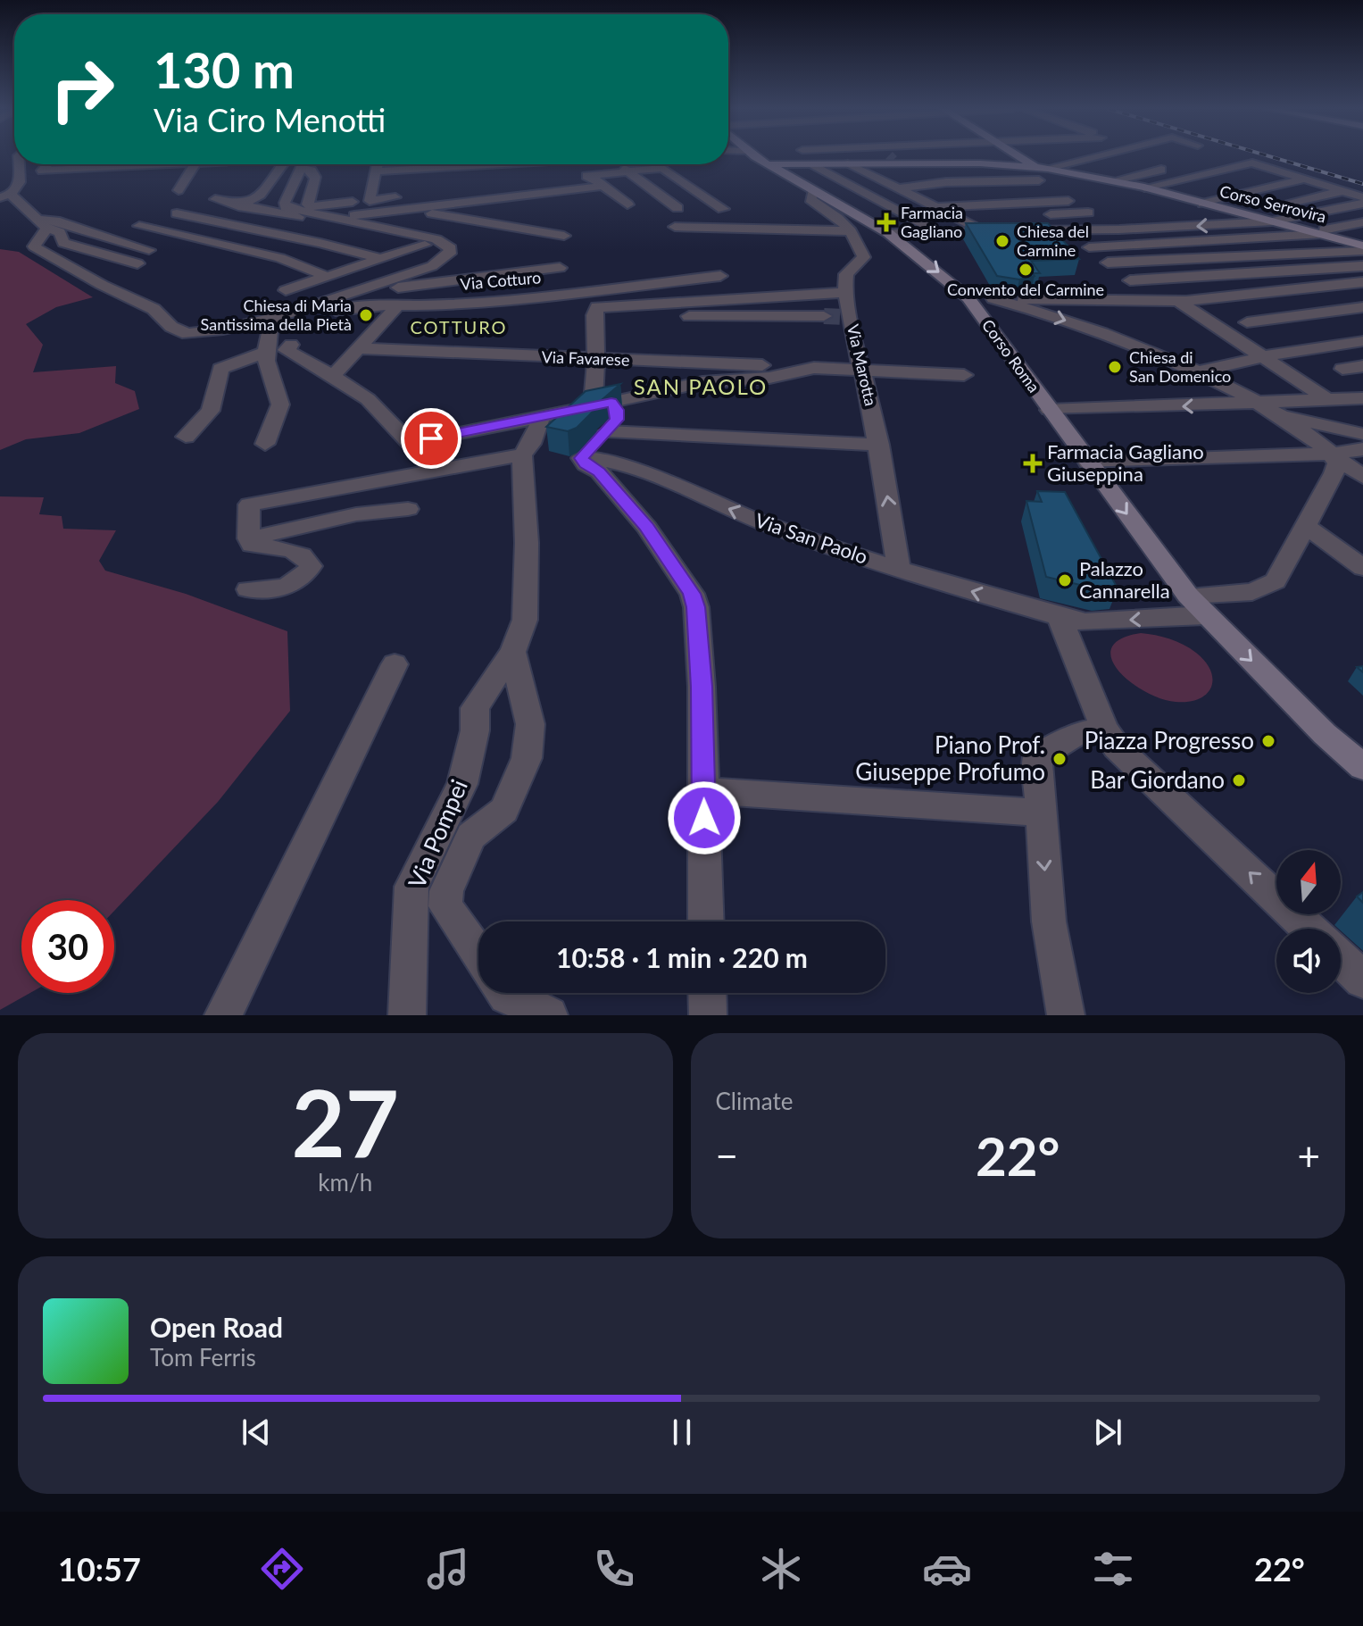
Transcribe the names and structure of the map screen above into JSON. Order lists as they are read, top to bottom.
{
  "streets": {
    "main road": ["Corso Serrovira", "Corso Roma"],
    "street": [
      "Via Cotturo",
      "Via Favarese",
      "Via Marotta",
      "Via San Paolo",
      "Via Pompei"
    ]
  },
  "crossings": [
    ["Corso Serrovira", "Corso Roma"],
    ["Corso Roma", "Via San Paolo"],
    ["Via Marotta", "Via San Paolo"]
  ],
  "one_way": ["Corso Roma", "Via Marotta"],
  "districts": ["COTTURO", "SAN PAOLO"],
  "places": {
    "health": ["Farmacia Gagliano", "Farmacia Gagliano Giuseppina"],
    "other": [
      "Chiesa del Carmine",
      "Convento del Carmine",
      "Chiesa di Maria Santissima della Pietà",
      "Chiesa di San Domenico",
      "Palazzo Cannarella",
      "Piazza Progresso",
      "Piano Prof. Giuseppe Profumo",
      "Bar Giordano"
    ]
  },
  "north": "top",
  "page": {
    "turn": ["130 m", "Via Ciro Menotti"],
    "limit": "30",
    "trip": "10:58 · 1 min · 220 m",
    "tile": [
      ["27", "km/h"],
      "Climate"
    ],
    "heat": ["−", "22°", "+"],
    "song": ["Open Road", "Tom Ferris"],
    "tabs": ["10:57", "22°"]
  }
}
